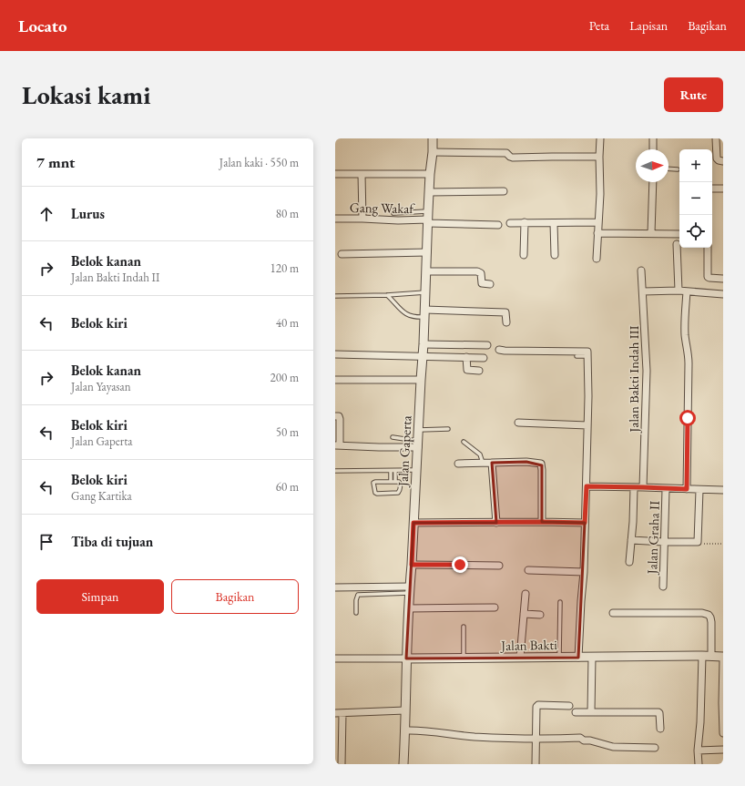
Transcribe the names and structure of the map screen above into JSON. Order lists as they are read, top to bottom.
{
  "streets": {
    "street": [
      "Gang Wakaf",
      "Jalan Bakti Indah III",
      "Jalan Gaperta",
      "Jalan Graha II",
      "Jalan Bakti"
    ]
  },
  "crossings": [
    ["Gang Wakaf", "Jalan Gaperta"],
    ["Jalan Gaperta", "Jalan Bakti"]
  ],
  "north": "right",
  "page": {
    "header": "Locato",
    "nav": ["Peta", "Lapisan", "Bagikan"],
    "buttons": [
      "Rute",
      ["Simpan", "Bagikan"]
    ],
    "title": "Lokasi kami",
    "heading": ["7 mnt", "Jalan kaki · 550 m"],
    "map_buttons": ["+", "−"],
    "list": [
      ["Lurus", "80 m"],
      ["Belok kanan", "Jalan Bakti Indah II", "120 m"],
      ["Belok kiri", "40 m"],
      ["Belok kanan", "Jalan Yayasan", "200 m"],
      ["Belok kiri", "Jalan Gaperta", "50 m"],
      ["Belok kiri", "Gang Kartika", "60 m"],
      "Tiba di tujuan"
    ]
  }
}
